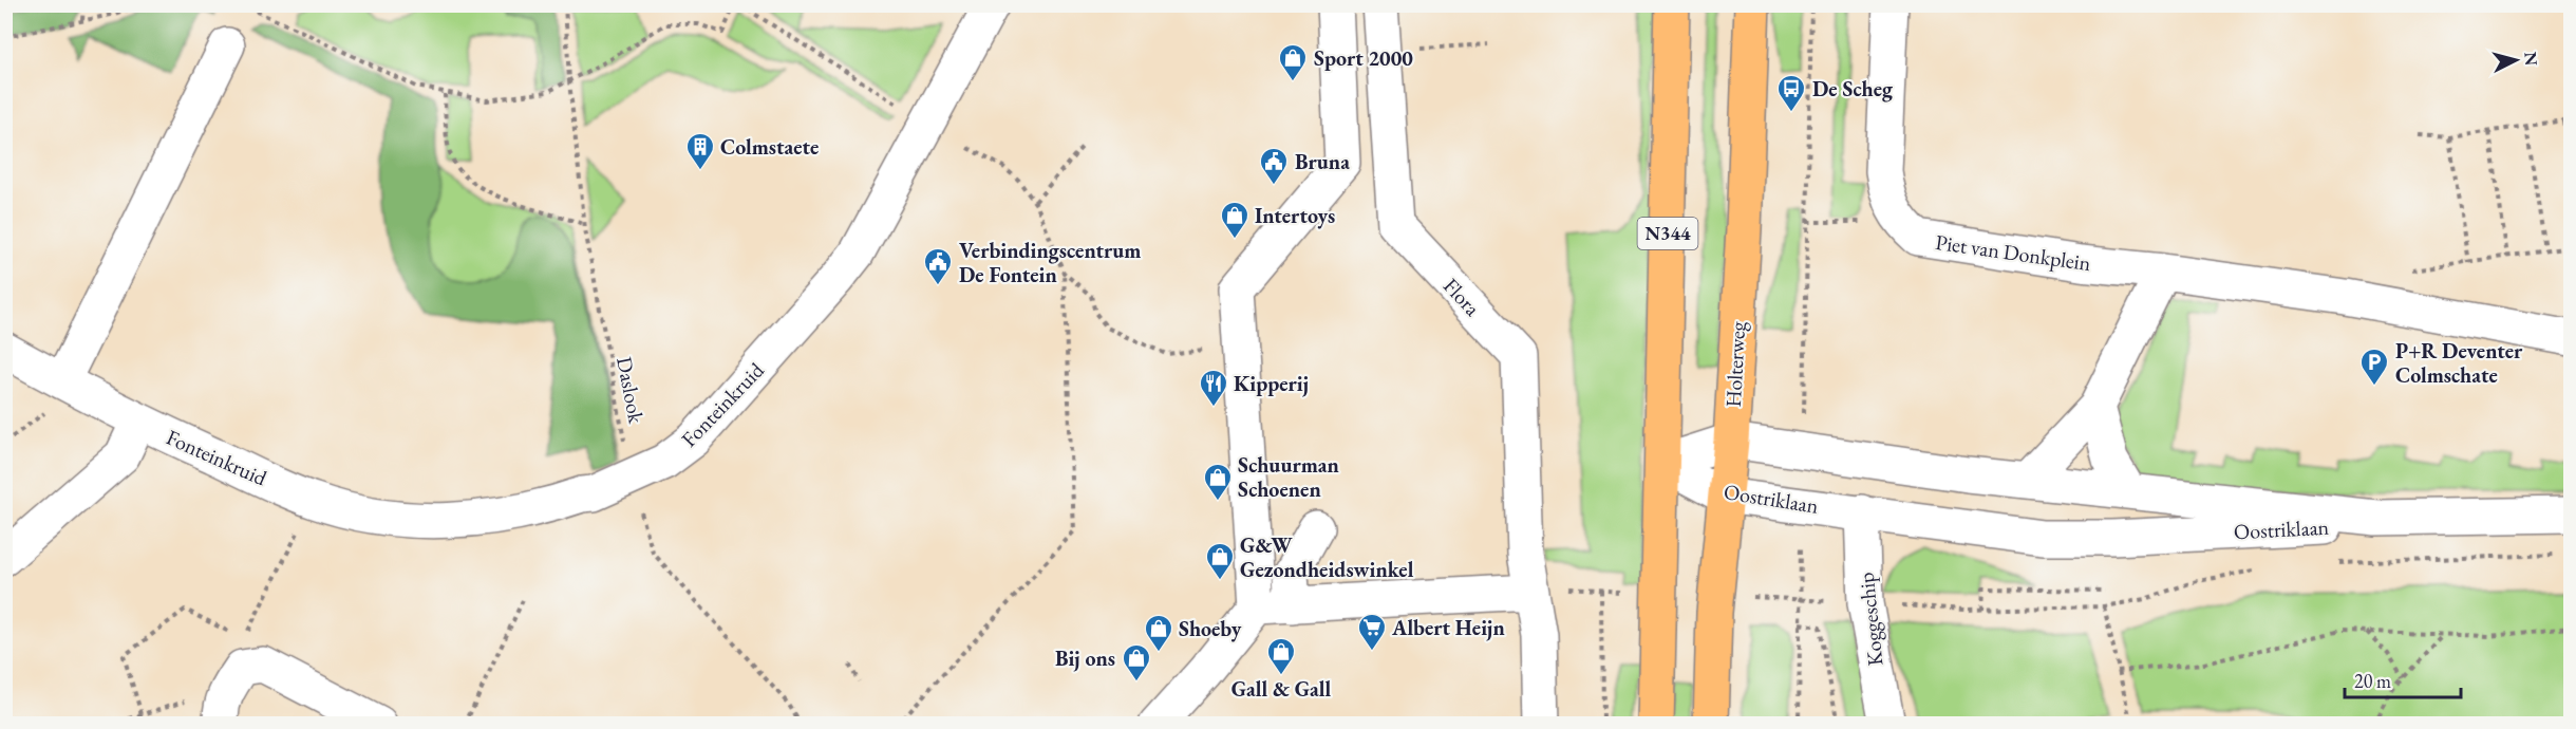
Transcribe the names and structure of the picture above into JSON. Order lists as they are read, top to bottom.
{
  "streets": {
    "main road": ["N344", "Holterweg"],
    "street": [
      "Piet van Donkplein",
      "Flora",
      "Fonteinkruid",
      "Oostriklaan",
      "Koggeschip"
    ],
    "path": ["Daslook"]
  },
  "crossings": [
    ["N344", "Oostriklaan"],
    ["Holterweg", "Oostriklaan"],
    ["Daslook", "Fonteinkruid"],
    ["Oostriklaan", "Koggeschip"]
  ],
  "places": {
    "shop": [
      "Sport 2000",
      "Intertoys",
      "Schuurman Schoenen",
      "G&W Gezondheidswinkel",
      "Shoeby",
      "Gall & Gall",
      "Bij ons"
    ],
    "bus stop": ["De Scheg"],
    "building": ["Colmstaete"],
    "public building": ["Bruna", "Verbindingscentrum De Fontein"],
    "parking": ["P+R Deventer Colmschate"],
    "restaurant": ["Kipperij"],
    "supermarket": ["Albert Heijn"]
  },
  "scale_bar": "20 m",
  "north": "right"
}
